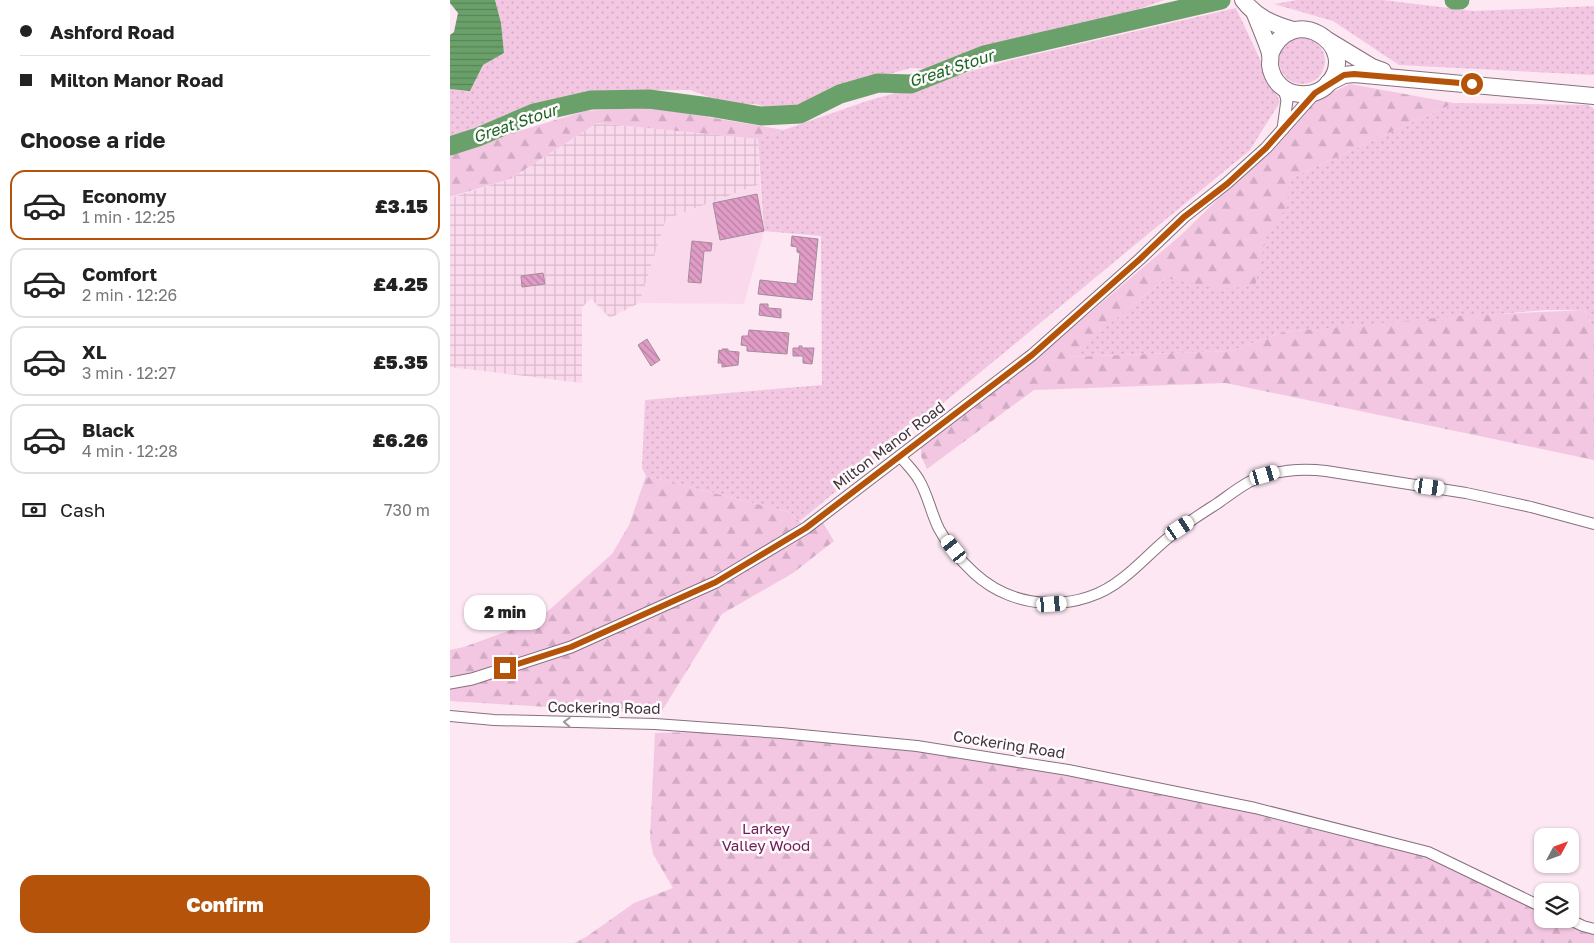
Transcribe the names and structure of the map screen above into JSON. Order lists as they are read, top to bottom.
{
  "streets": {
    "street": ["Milton Manor Road", "Cockering Road"]
  },
  "one_way": ["Cockering Road"],
  "water": ["Great Stour"],
  "parks": ["Larkey Valley Wood"],
  "north": "top right",
  "page": {
    "banner": ["Ashford Road", "Milton Manor Road"],
    "heading": "Choose a ride",
    "list": [
      {
        "name": "Economy",
        "note": "1 min · 12:25",
        "value": "£3.15"
      },
      {
        "name": "Comfort",
        "note": "2 min · 12:26",
        "value": "£4.25"
      },
      {
        "name": "XL",
        "note": "3 min · 12:27",
        "value": "£5.35"
      },
      {
        "name": "Black",
        "note": "4 min · 12:28",
        "value": "£6.26"
      }
    ],
    "pay": ["Cash", "730 m"],
    "bubble": "2 min",
    "buttons": "Confirm"
  }
}
